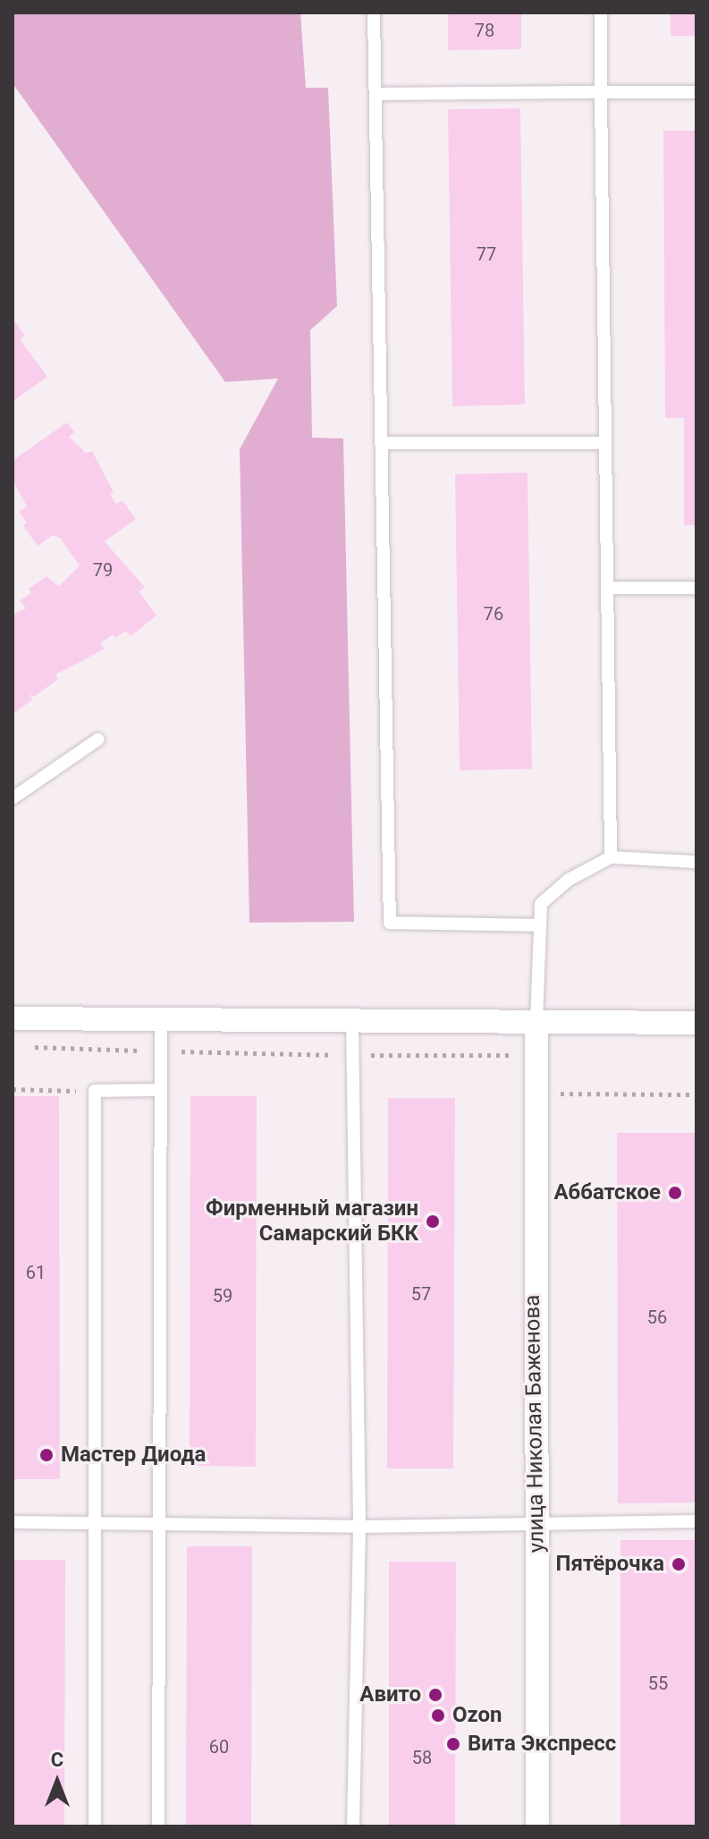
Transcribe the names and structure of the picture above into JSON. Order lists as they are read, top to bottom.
{
  "streets": {
    "street": ["улица Николая Баженова"]
  },
  "places": [
    "Аббатское",
    "Фирменный магазин Самарский БКК",
    "Мастер Диода",
    "Пятёрочка",
    "Авито",
    "Ozon",
    "Вита Экспресс"
  ],
  "house_numbers": [
    "78",
    "77",
    "79",
    "76",
    "61",
    "57",
    "59",
    "56",
    "55",
    "60",
    "58"
  ],
  "north": "top"
}
